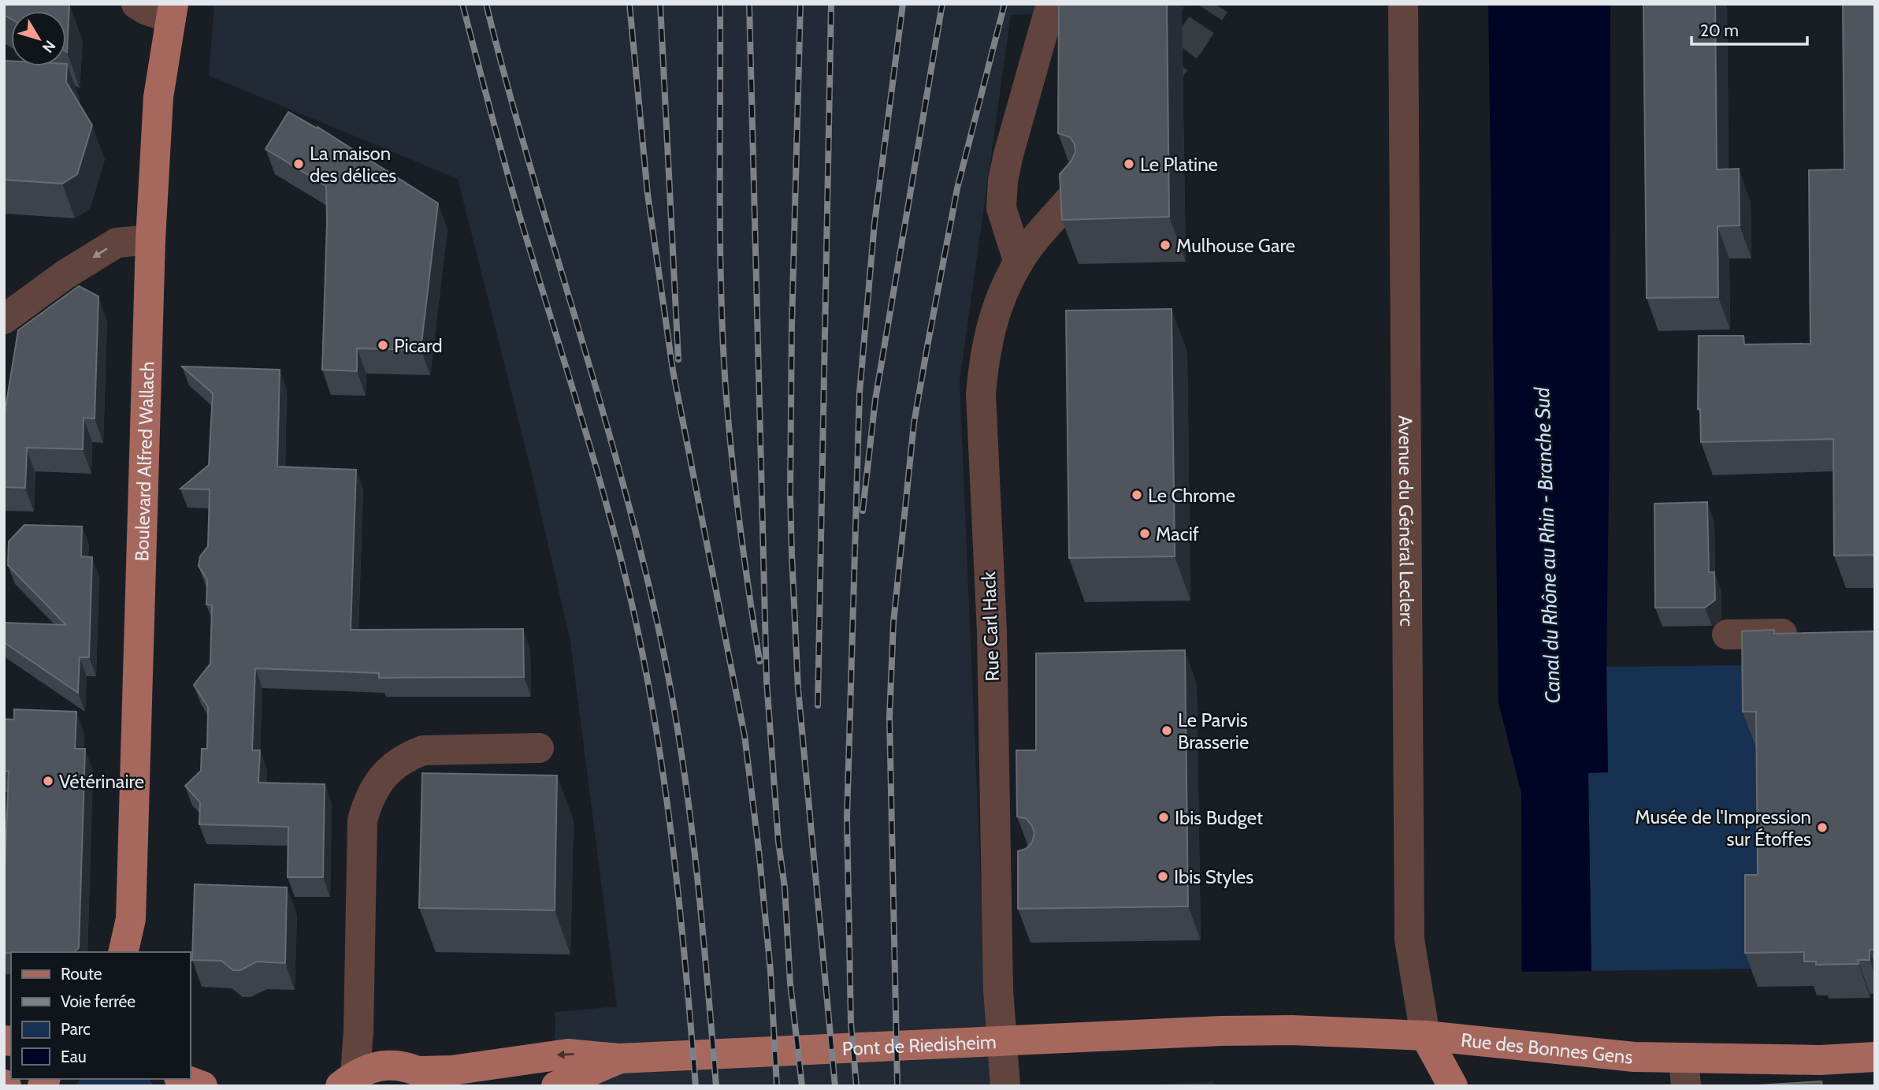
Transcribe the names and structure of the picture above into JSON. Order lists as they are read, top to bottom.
{
  "streets": {
    "main road": ["Boulevard Alfred Wallach", "Pont de Riedisheim", "Rue des Bonnes Gens"],
    "street": ["Avenue du Général Leclerc", "Rue Carl Hack"]
  },
  "crossings": [
    ["Avenue du Général Leclerc", "Rue des Bonnes Gens"],
    ["Pont de Riedisheim", "Rue des Bonnes Gens"]
  ],
  "water": ["Canal du Rhône au Rhin - Branche Sud"],
  "places": [
    "La maison des délices",
    "Le Platine",
    "Mulhouse Gare",
    "Picard",
    "Le Chrome",
    "Macif",
    "Le Parvis Brasserie",
    "Vétérinaire",
    "Ibis Budget",
    "Musée de l'Impression sur Étoffes",
    "Ibis Styles"
  ],
  "legend": [
    "Route",
    "Voie ferrée",
    "Parc",
    "Eau"
  ],
  "scale_bar": "20 m",
  "north": "bottom right"
}
